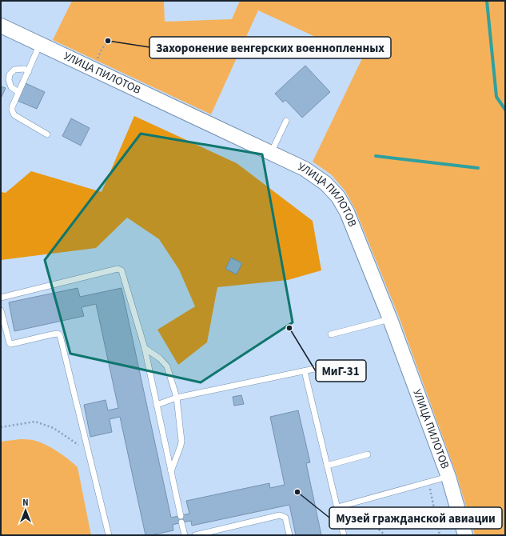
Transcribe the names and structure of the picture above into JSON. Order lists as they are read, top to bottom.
{
  "streets": {
    "street": ["УЛИЦА ПИЛОТОВ"]
  },
  "places": ["Захоронение венгерских военнопленных", "МиГ-31", "Музей гражданской авиации"],
  "north": "top"
}
